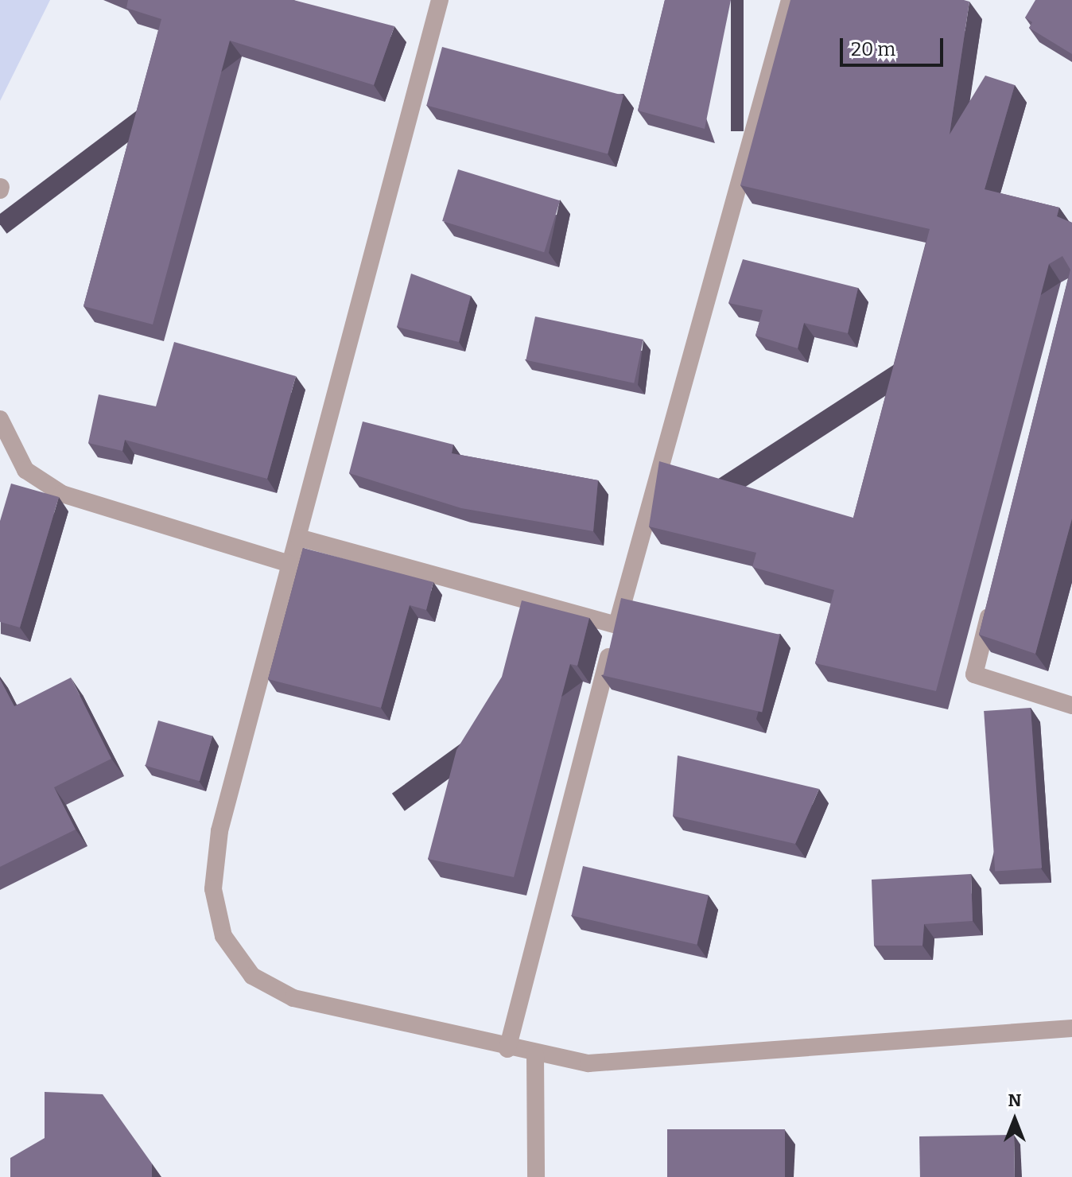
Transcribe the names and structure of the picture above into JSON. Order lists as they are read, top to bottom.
{
  "scale_bar": "20 m",
  "north": "top"
}
